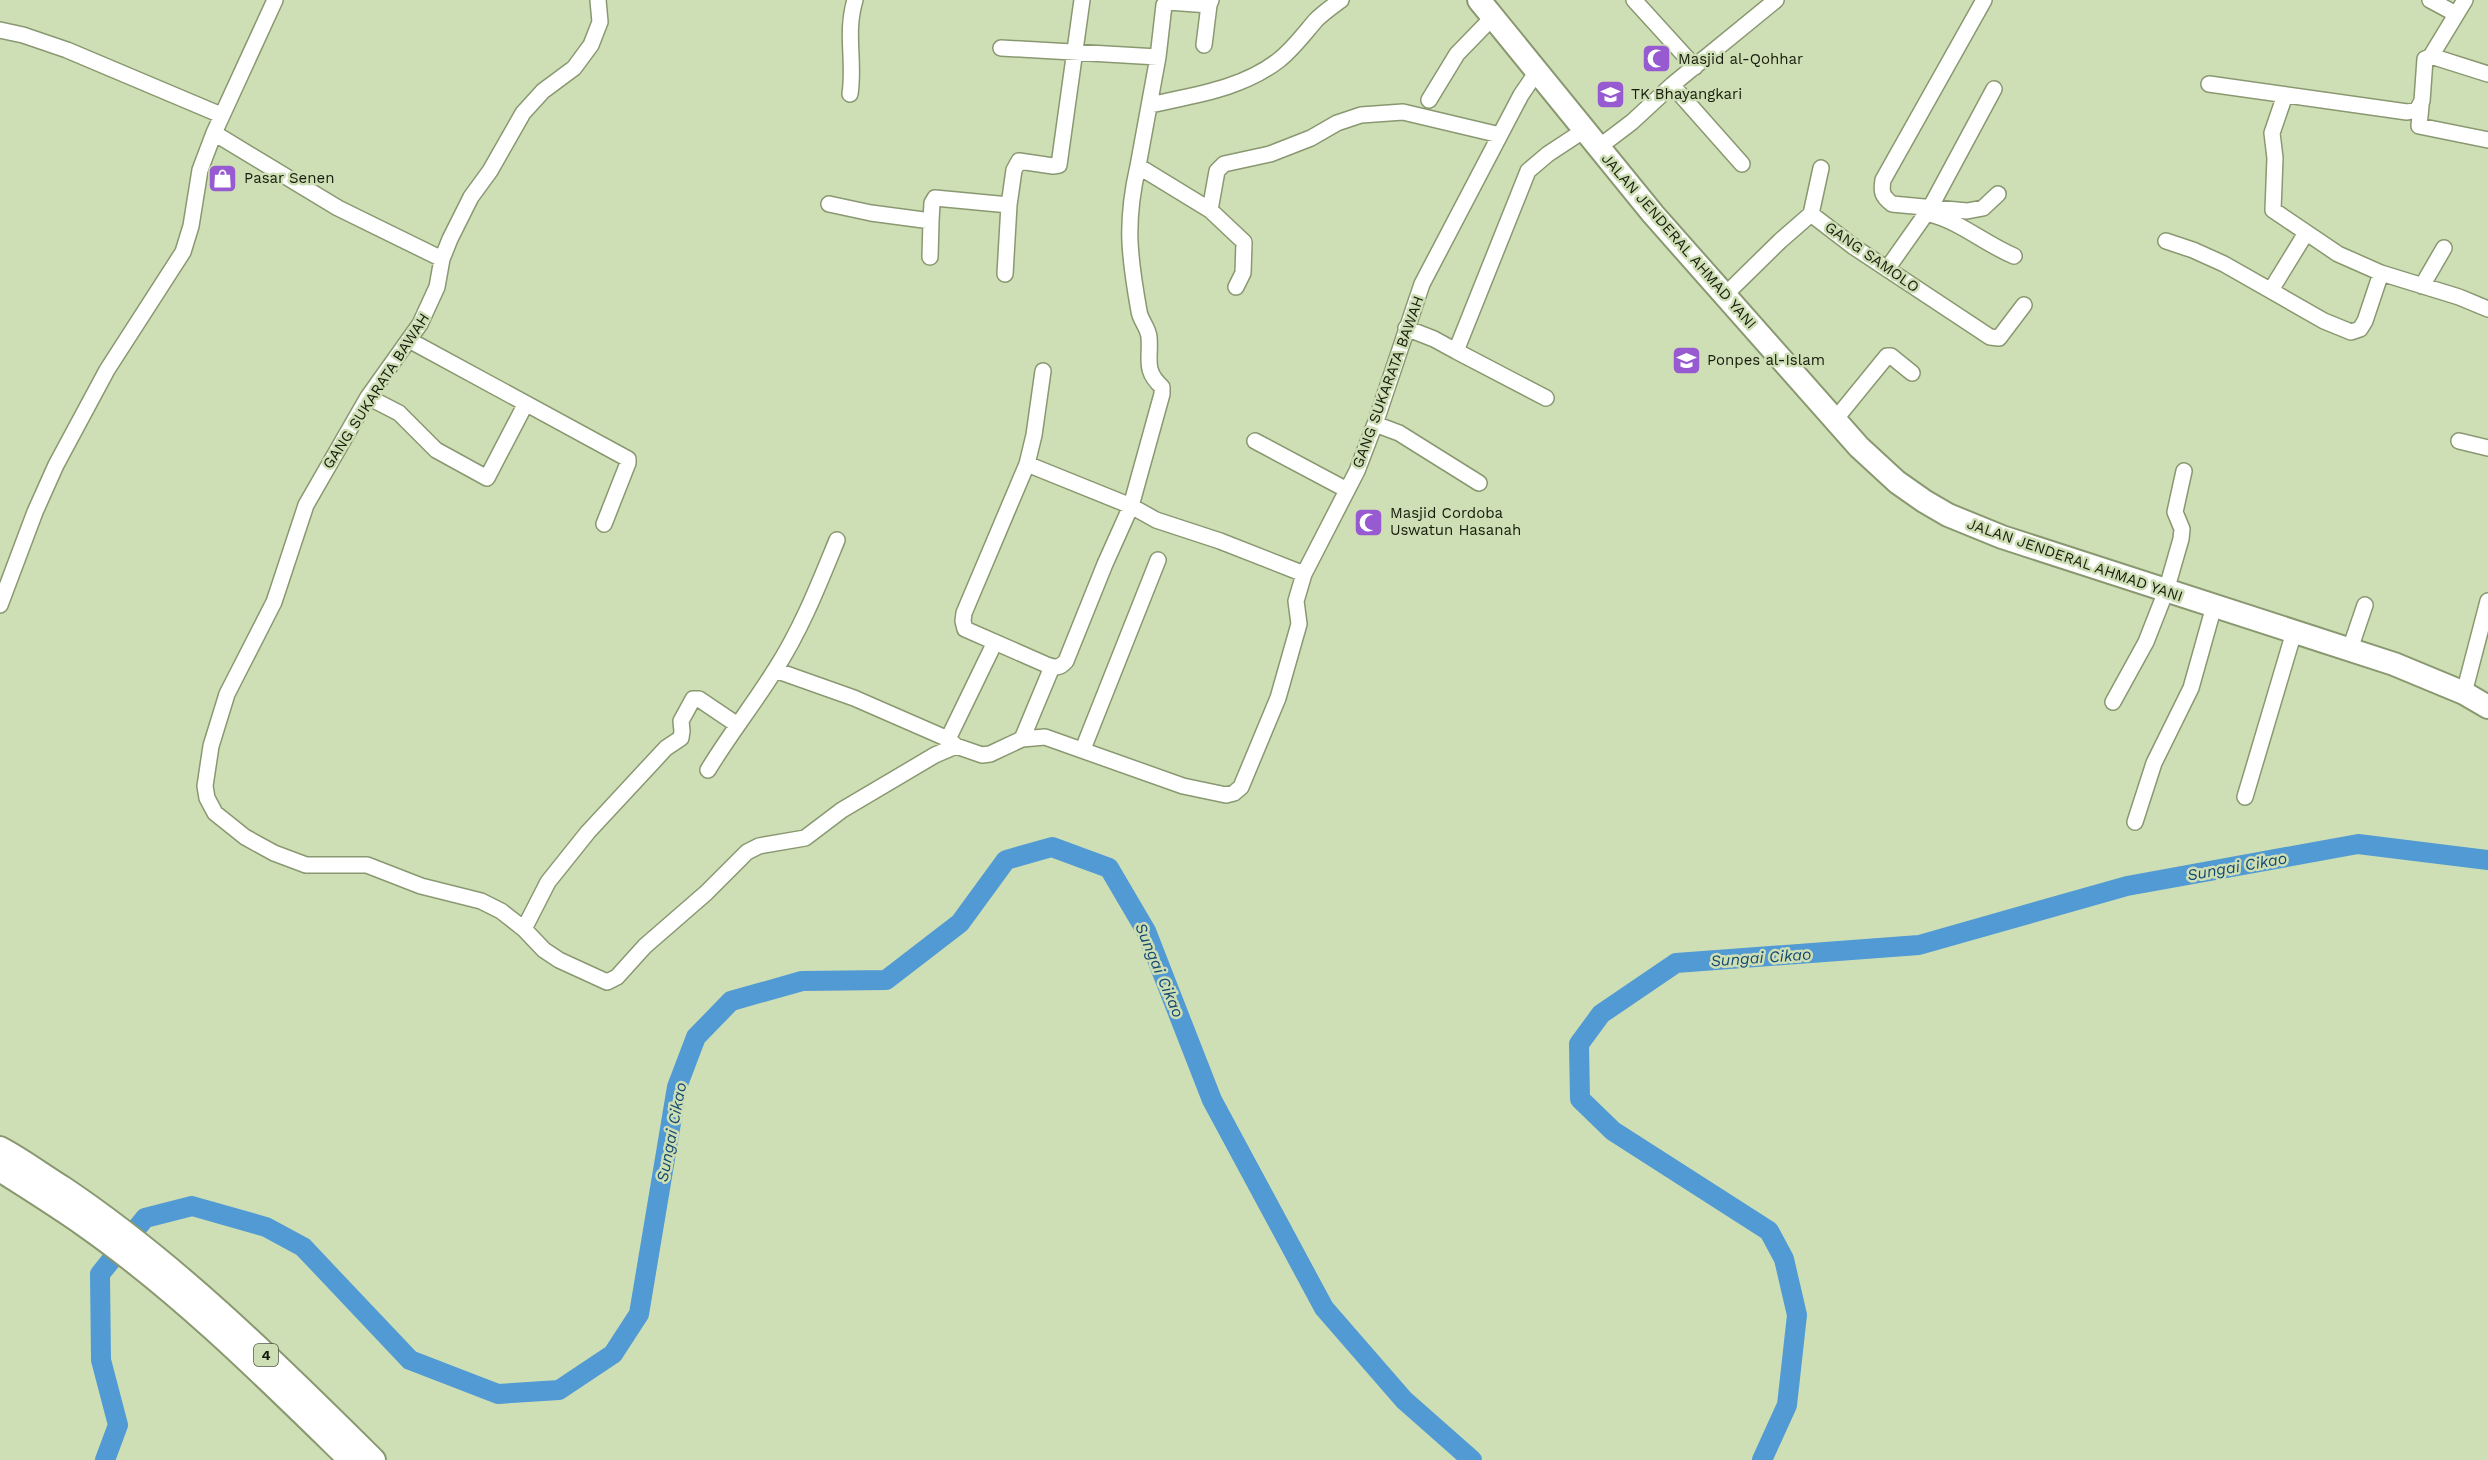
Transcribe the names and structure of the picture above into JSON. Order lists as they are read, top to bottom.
{
  "streets": {
    "highway": ["JALAN JENDERAL AHMAD YANI", "4"],
    "street": ["GANG SAMOLO", "GANG SUKARATA BAWAH"]
  },
  "crossings": [
    ["JALAN JENDERAL AHMAD YANI", "GANG SAMOLO"],
    ["JALAN JENDERAL AHMAD YANI", "GANG SUKARATA BAWAH"]
  ],
  "water": ["Sungai Cikao"],
  "places": {
    "mosque": ["Masjid al-Qohhar", "Masjid Cordoba Uswatun Hasanah"],
    "school or university": ["TK Bhayangkari", "Ponpes al-Islam"],
    "shop": ["Pasar Senen"]
  }
}
